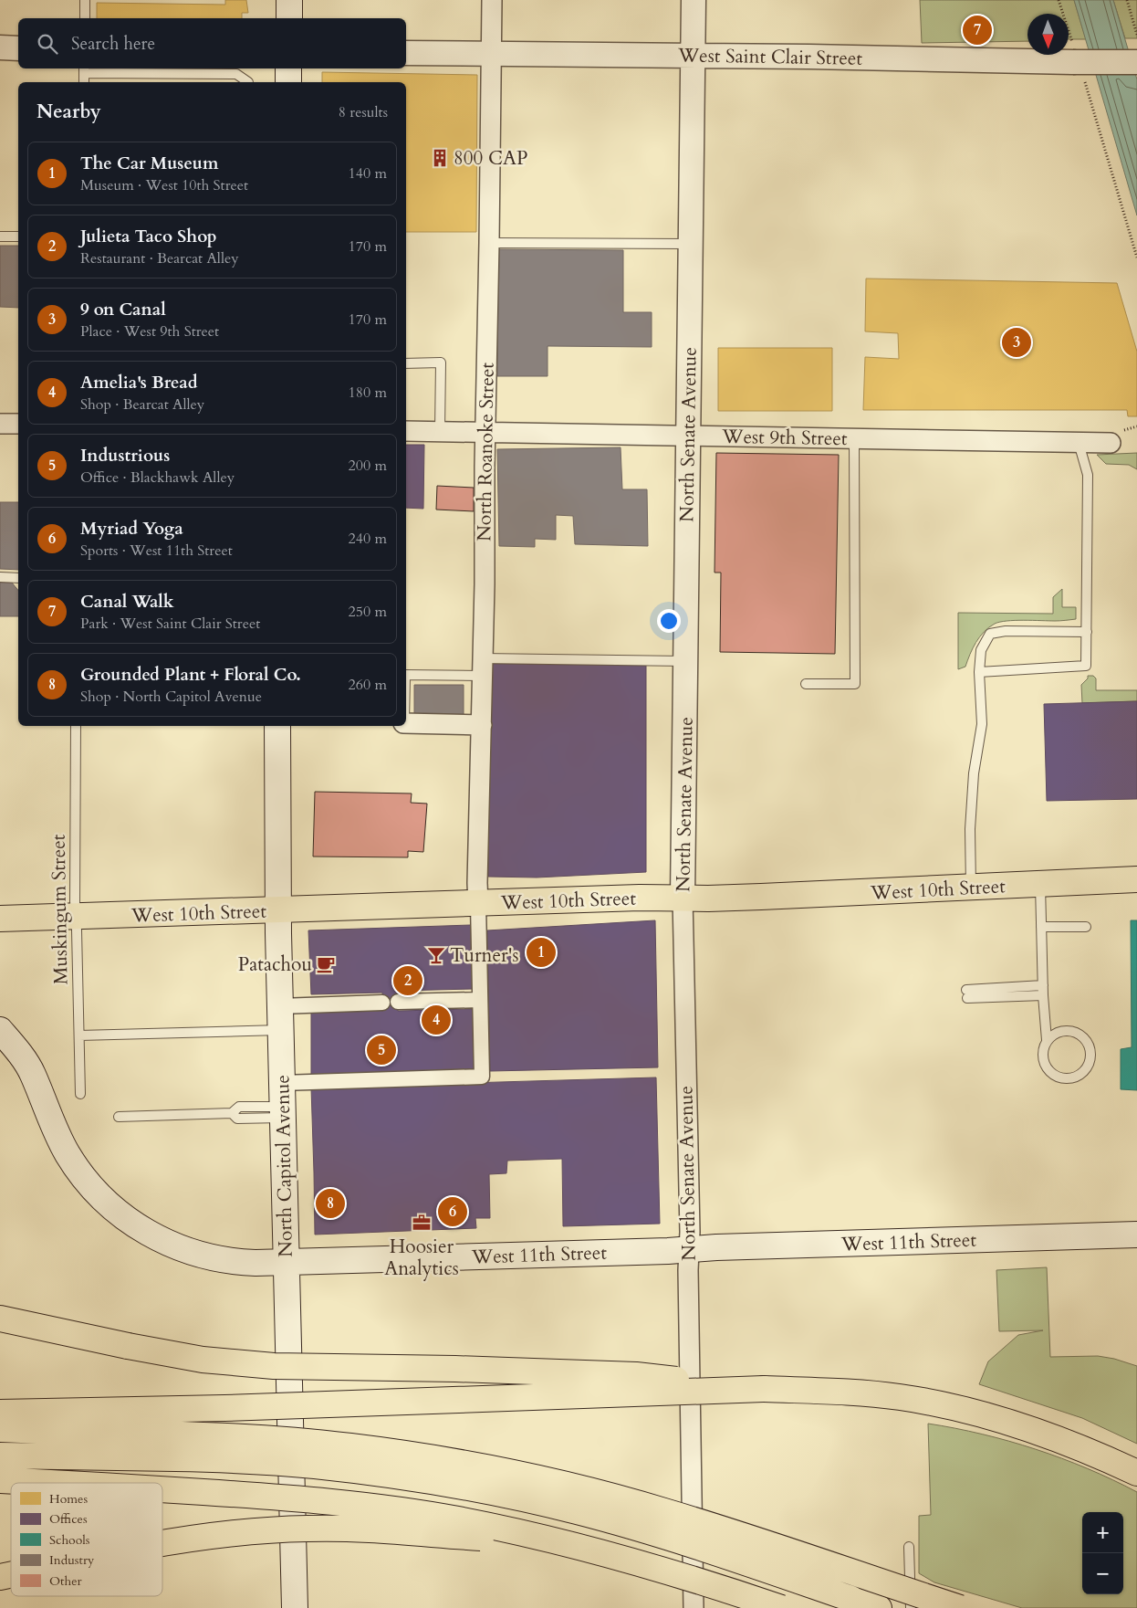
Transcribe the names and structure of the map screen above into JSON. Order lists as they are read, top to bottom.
{
  "streets": {
    "main road": ["West 10th Street", "North Capitol Avenue", "West 11th Street"],
    "street": [
      "West Saint Clair Street",
      "North Senate Avenue",
      "West 9th Street",
      "North Roanoke Street"
    ],
    "lane": ["Muskingum Street"]
  },
  "crossings": [
    ["West Saint Clair Street", "North Senate Avenue"],
    ["West Saint Clair Street", "North Roanoke Street"],
    ["North Senate Avenue", "West 9th Street"],
    ["North Senate Avenue", "West 10th Street"],
    ["North Senate Avenue", "West 11th Street"],
    ["West 9th Street", "North Roanoke Street"],
    ["North Roanoke Street", "West 10th Street"],
    ["West 10th Street", "Muskingum Street"],
    ["West 10th Street", "North Capitol Avenue"],
    ["North Capitol Avenue", "West 11th Street"]
  ],
  "places": {
    "building": ["800 CAP"],
    "bar": ["Turner's"],
    "cafe": ["Patachou"],
    "office": ["Hoosier Analytics"]
  },
  "legend": [
    "Homes",
    "Offices",
    "Schools",
    "Industry",
    "Other"
  ],
  "north": "bottom",
  "page": {
    "pins": [
      "7",
      "3",
      "1",
      "2",
      "4",
      "5",
      "8",
      "6"
    ],
    "search": "Search here",
    "heading": ["Nearby", "8 results"],
    "list": [
      {
        "mark": "1",
        "name": "The Car Museum",
        "note": "Museum · West 10th Street",
        "value": "140 m"
      },
      {
        "mark": "2",
        "name": "Julieta Taco Shop",
        "note": "Restaurant · Bearcat Alley",
        "value": "170 m"
      },
      {
        "mark": "3",
        "name": "9 on Canal",
        "note": "Place · West 9th Street",
        "value": "170 m"
      },
      {
        "mark": "4",
        "name": "Amelia's Bread",
        "note": "Shop · Bearcat Alley",
        "value": "180 m"
      },
      {
        "mark": "5",
        "name": "Industrious",
        "note": "Office · Blackhawk Alley",
        "value": "200 m"
      },
      {
        "mark": "6",
        "name": "Myriad Yoga",
        "note": "Sports · West 11th Street",
        "value": "240 m"
      },
      {
        "mark": "7",
        "name": "Canal Walk",
        "note": "Park · West Saint Clair Street",
        "value": "250 m"
      },
      {
        "mark": "8",
        "name": "Grounded Plant + Floral Co.",
        "note": "Shop · North Capitol Avenue",
        "value": "260 m"
      }
    ],
    "map_buttons": ["+", "−"]
  }
}
